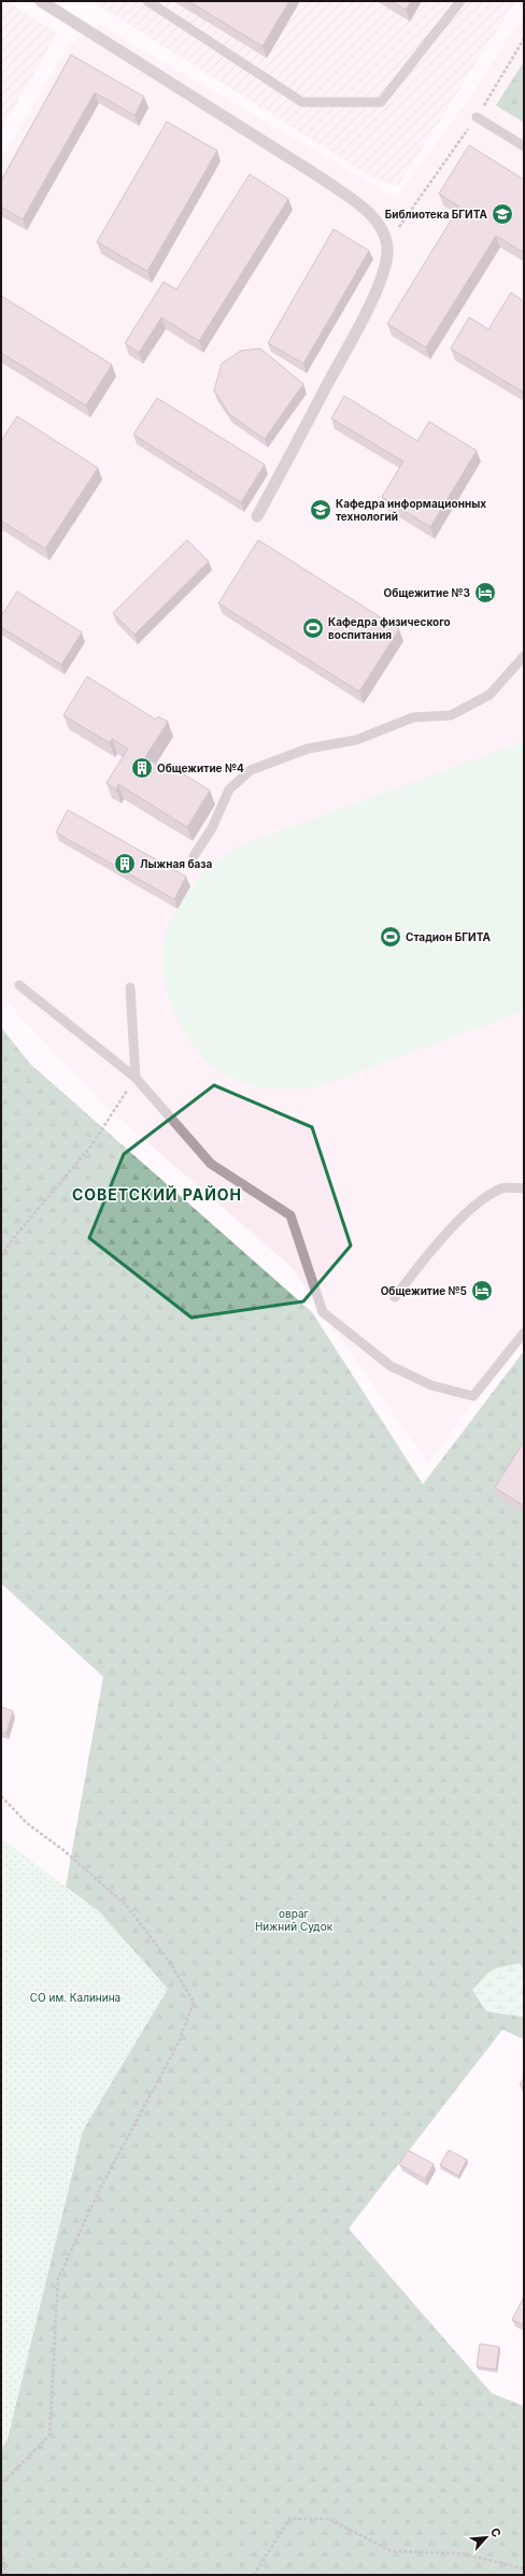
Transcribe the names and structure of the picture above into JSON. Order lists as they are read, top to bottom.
{
  "districts": ["СОВЕТСКИЙ РАЙОН"],
  "parks": ["овраг Нижний Судок", "СО им. Калинина"],
  "places": {
    "school or university": ["Библиотека БГИТА", "Кафедра информационных технологий"],
    "hotel": ["Общежитие №3", "Общежитие №5"],
    "sports": ["Кафедра физического воспитания", "Стадион БГИТА"],
    "building": ["Общежитие №4", "Лыжная база"]
  },
  "north": "top right"
}
